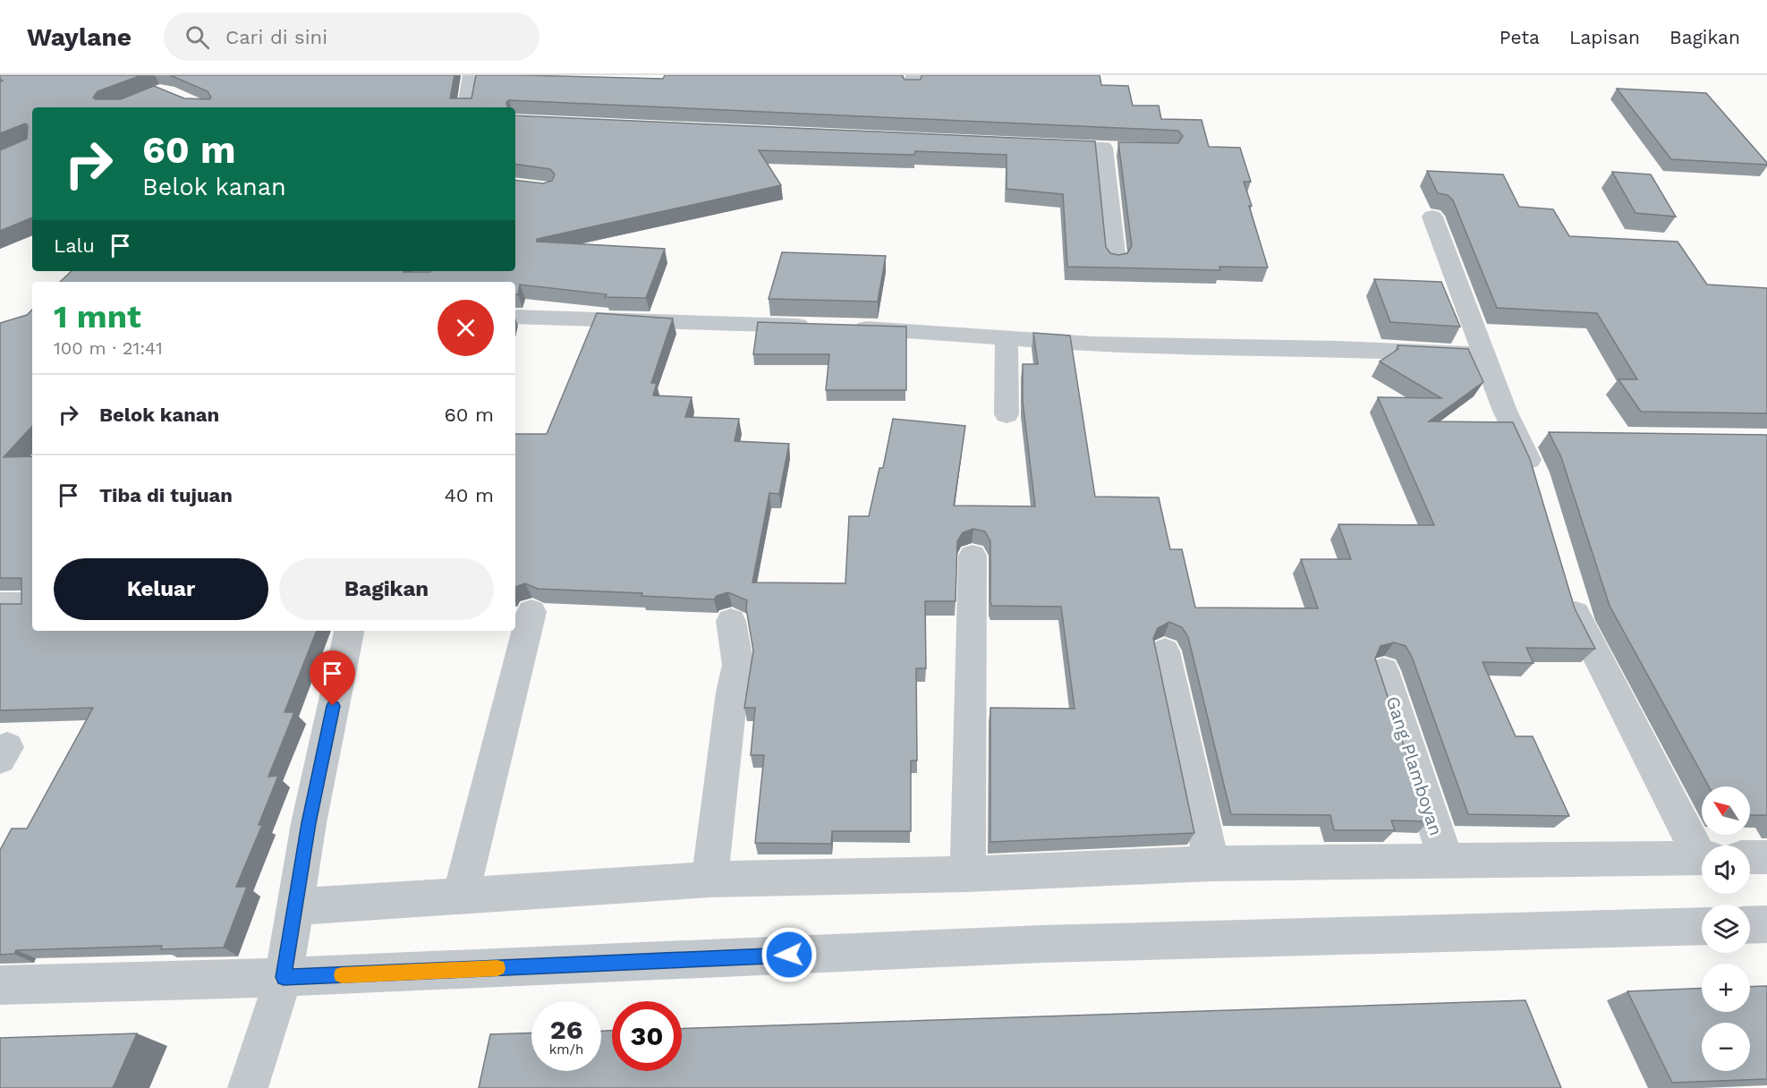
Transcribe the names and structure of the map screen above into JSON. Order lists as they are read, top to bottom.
{
  "streets": {
    "street": ["Gang Plamboyan"]
  },
  "north": "top left",
  "page": {
    "header": "Waylane",
    "search": "Cari di sini",
    "nav": ["Peta", "Lapisan", "Bagikan"],
    "turn": ["60 m", "Belok kanan"],
    "then": "Lalu",
    "heading": ["1 mnt", "100 m · 21:41"],
    "list": [
      {
        "name": "Belok kanan",
        "value": "60 m"
      },
      {
        "name": "Tiba di tujuan",
        "value": "40 m"
      }
    ],
    "buttons": ["Keluar", "Bagikan"],
    "map_buttons": ["+", "−"],
    "speed": "26 km/h",
    "limit": "30"
  }
}
